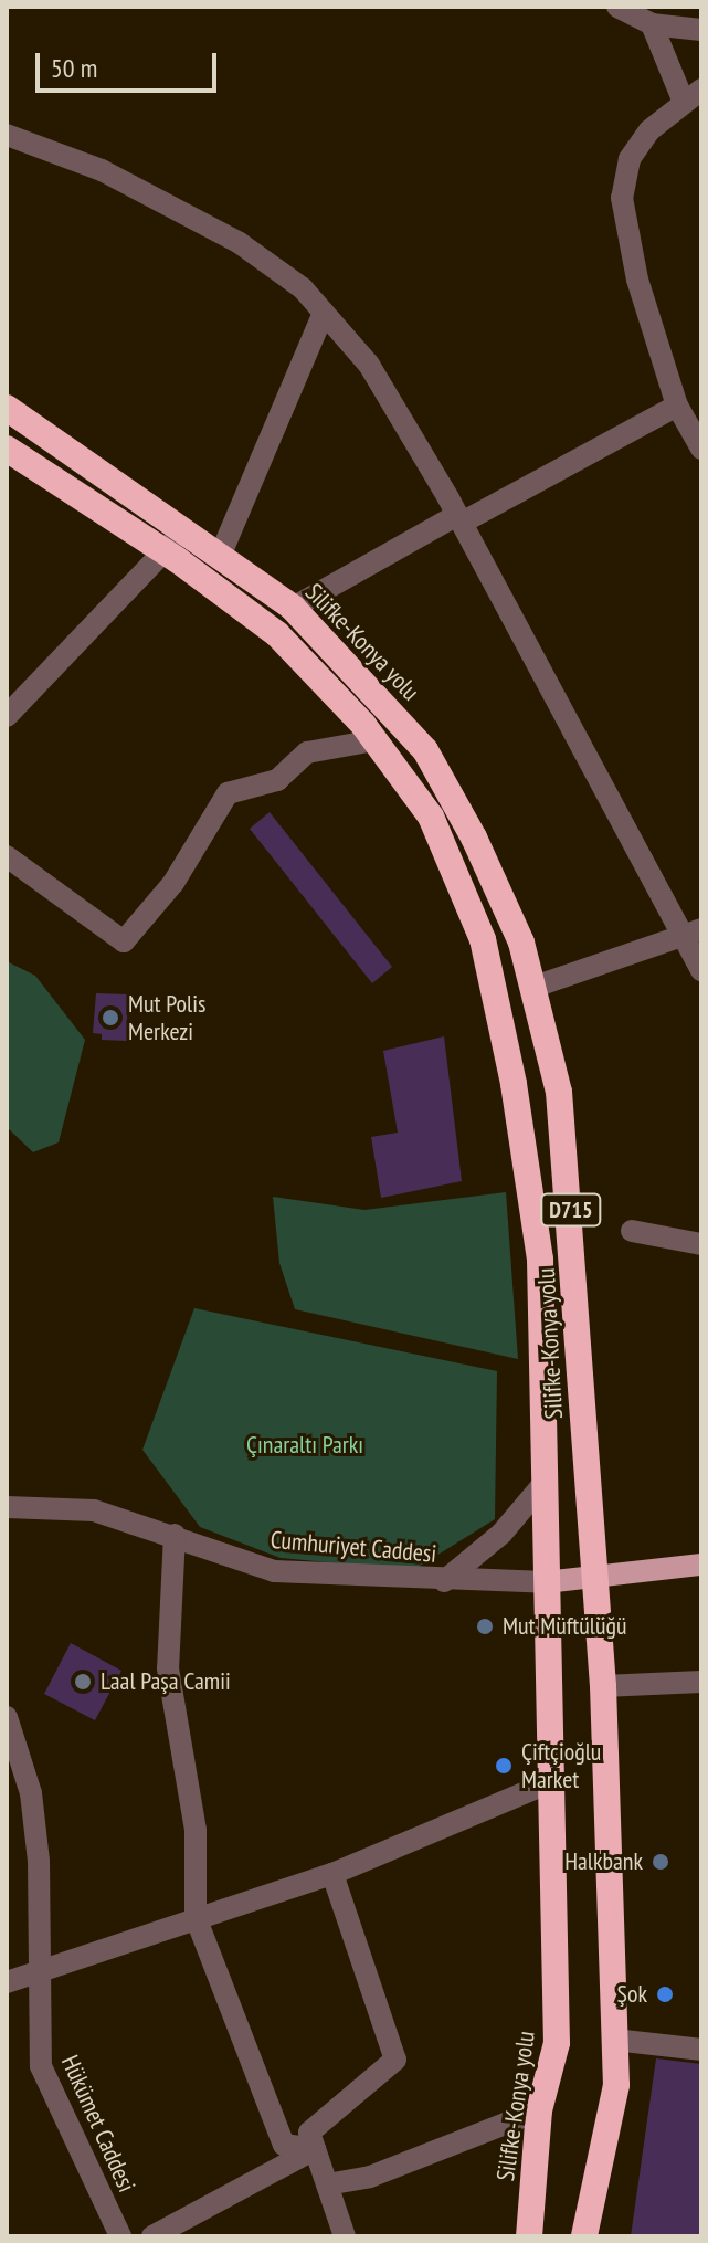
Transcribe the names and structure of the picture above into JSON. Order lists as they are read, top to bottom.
{
  "streets": {
    "highway": ["Silifke-Konya yolu", "D715"],
    "street": ["Cumhuriyet Caddesi", "Hükümet Caddesi"]
  },
  "crossings": [
    ["Silifke-Konya yolu", "Cumhuriyet Caddesi"]
  ],
  "parks": ["Çınaraltı Parkı"],
  "places": [
    "Mut Polis Merkezi",
    "Mut Müftülüğü",
    "Laal Paşa Camii",
    "Çiftçioğlu Market",
    "Halkbank",
    "Şok"
  ],
  "scale_bar": "50 m"
}
